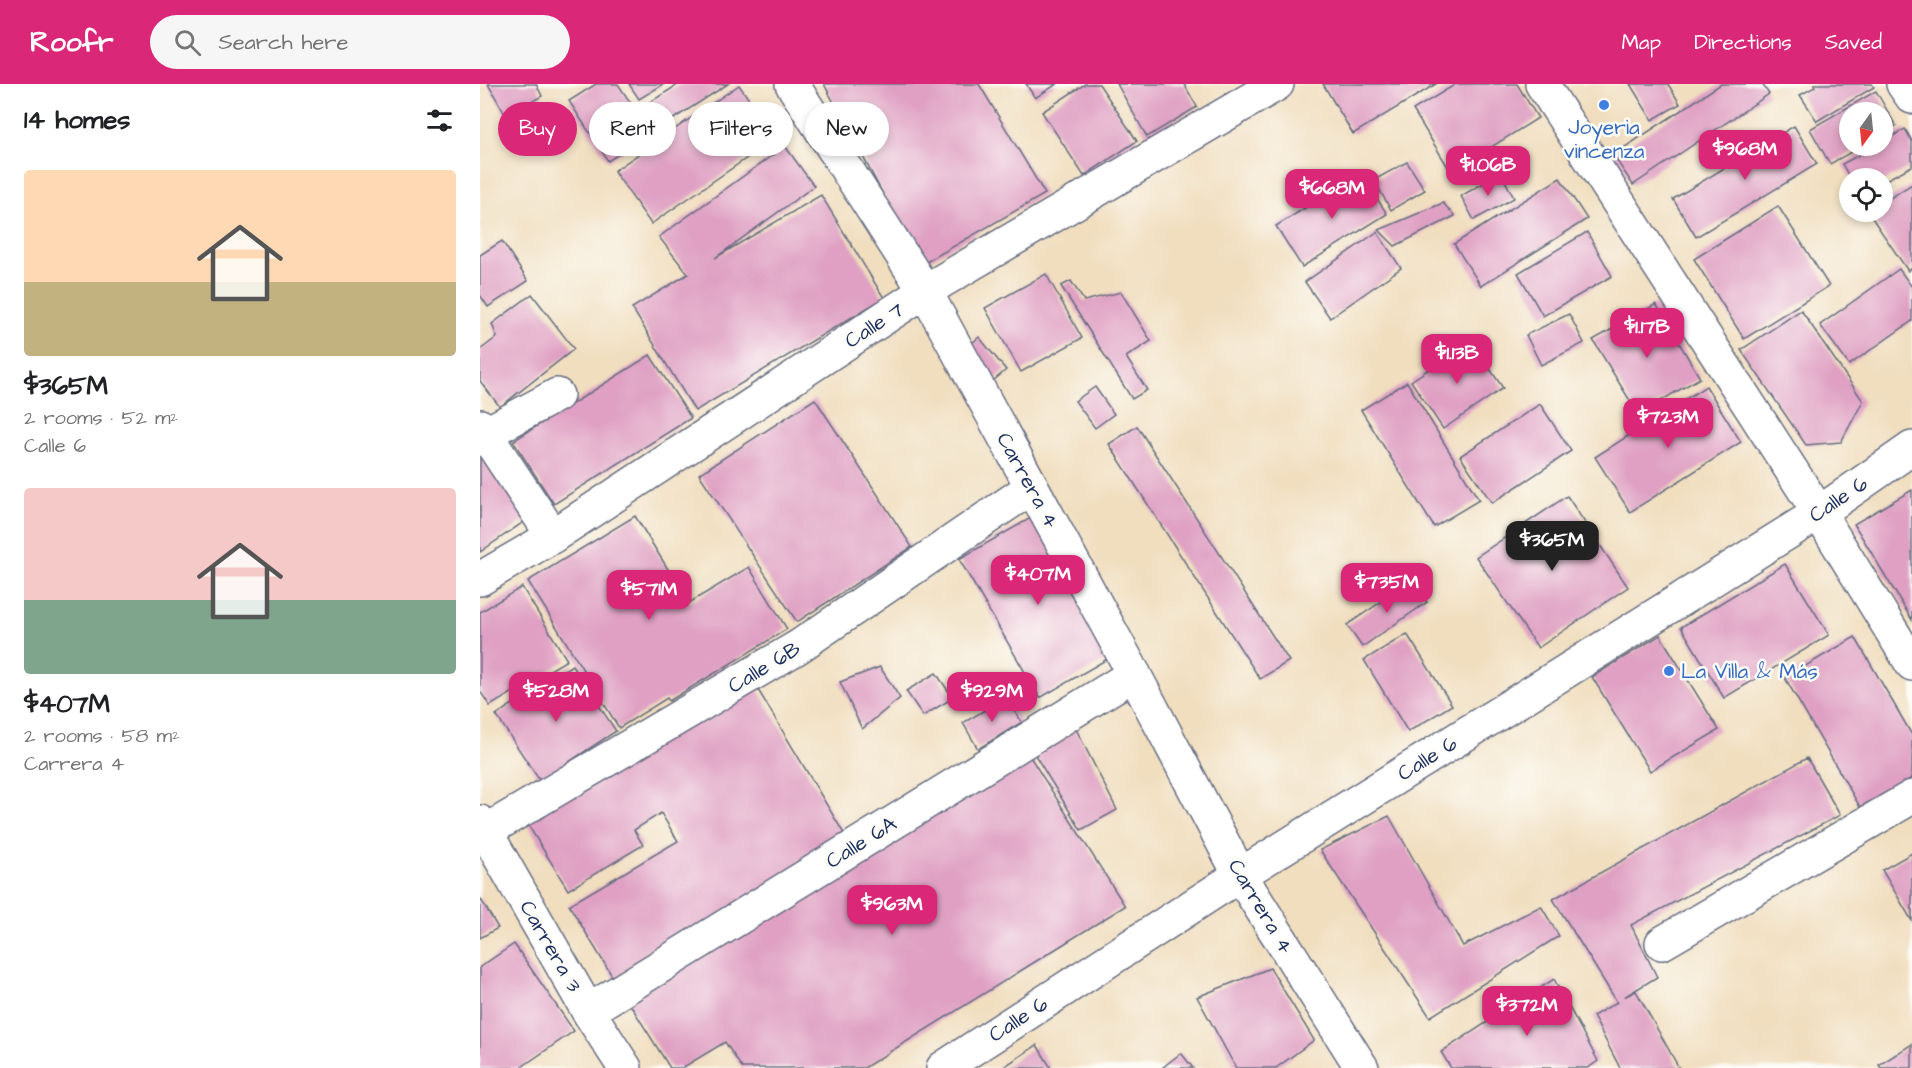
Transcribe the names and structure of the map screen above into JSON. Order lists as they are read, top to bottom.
{
  "streets": {
    "street": [
      "Calle 7",
      "Carrera 4",
      "Calle 6",
      "Calle 6B",
      "Calle 6A",
      "Carrera 3"
    ]
  },
  "crossings": [
    ["Calle 7", "Carrera 4"],
    ["Carrera 4", "Calle 6"],
    ["Carrera 4", "Calle 6B"],
    ["Carrera 4", "Calle 6A"],
    ["Calle 6B", "Carrera 3"],
    ["Calle 6A", "Carrera 3"]
  ],
  "places": ["Joyeria vincenza", "La Villa & Más"],
  "north": "bottom",
  "page": {
    "header": "Roofr",
    "search": "Search here",
    "nav": ["Map", "Directions", "Saved"],
    "heading": "14 homes",
    "chip": [
      "Buy",
      "Rent",
      "Filters",
      "New"
    ],
    "price": [
      "$968M",
      "$1.06B",
      "$668M",
      "$1.17B",
      "$1.13B",
      "$723M",
      "$365M",
      "$407M",
      "$735M",
      "$571M",
      "$528M",
      "$929M",
      "$963M",
      "$372M"
    ],
    "list": [
      {
        "name": "$365M",
        "note": "2 rooms · 52 m² · Calle 6"
      },
      {
        "name": "$407M",
        "note": "2 rooms · 58 m² · Carrera 4"
      }
    ]
  }
}
